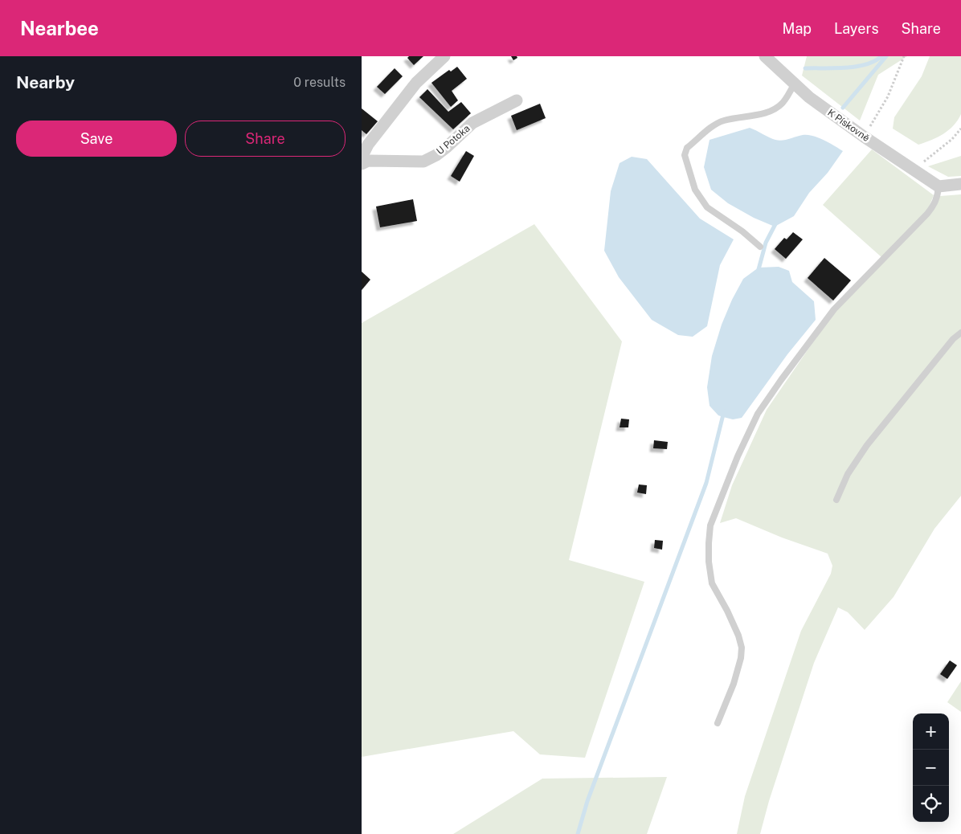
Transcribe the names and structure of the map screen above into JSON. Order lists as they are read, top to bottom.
{
  "streets": {
    "street": ["K Pískovně", "U Potoka"]
  },
  "page": {
    "header": "Nearbee",
    "nav": ["Map", "Layers", "Share"],
    "heading": ["Nearby", "0 results"],
    "buttons": ["Save", "Share"],
    "map_buttons": ["+", "−"]
  }
}
